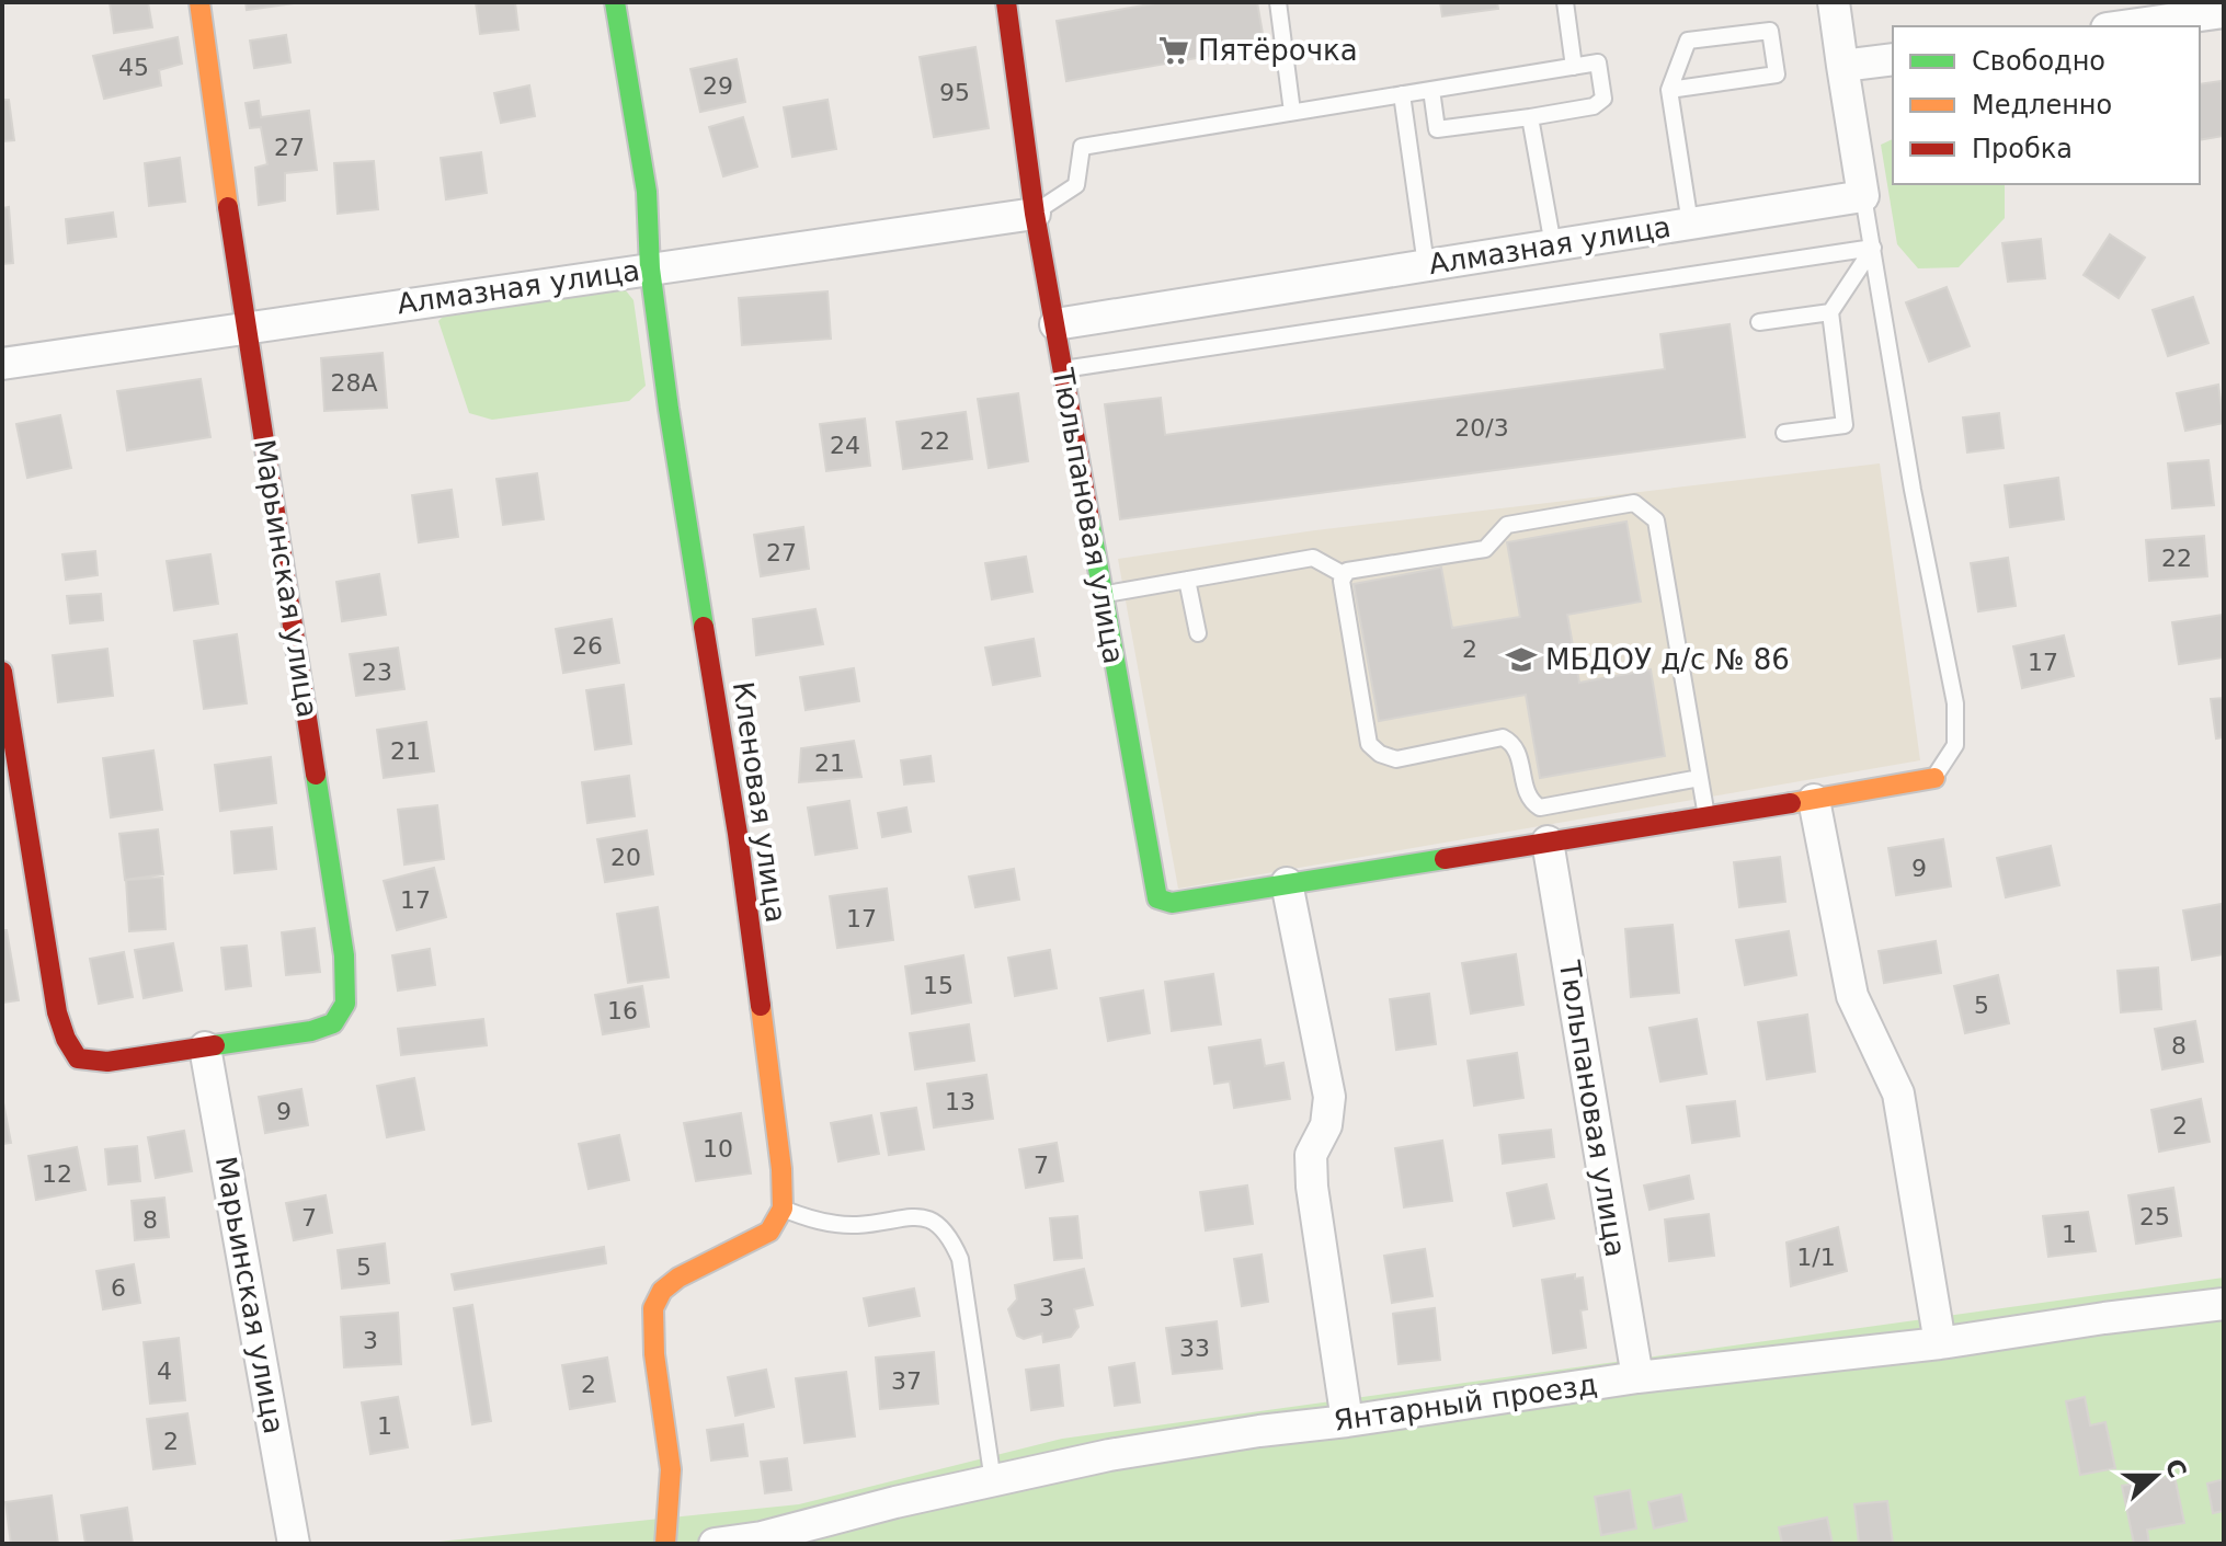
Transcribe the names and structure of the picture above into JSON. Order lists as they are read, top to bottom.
{
  "streets": {
    "street": [
      "Алмазная улица",
      "Тюльпановая улица",
      "Марьинская улица",
      "Кленовая улица",
      "Янтарный проезд"
    ]
  },
  "crossings": [
    ["Алмазная улица", "Тюльпановая улица"],
    ["Алмазная улица", "Марьинская улица"],
    ["Алмазная улица", "Кленовая улица"],
    ["Тюльпановая улица", "Янтарный проезд"]
  ],
  "places": {
    "supermarket": ["Пятёрочка"],
    "school or university": ["МБДОУ д/с № 86"]
  },
  "house_numbers": [
    "45",
    "29",
    "95",
    "27",
    "28А",
    "20/3",
    "22",
    "24",
    "27",
    "22",
    "26",
    "2",
    "17",
    "23",
    "21",
    "21",
    "20",
    "9",
    "17",
    "17",
    "15",
    "5",
    "16",
    "8",
    "13",
    "9",
    "2",
    "10",
    "7",
    "12",
    "25",
    "7",
    "8",
    "1",
    "1/1",
    "5",
    "6",
    "3",
    "3",
    "33",
    "4",
    "37",
    "2",
    "1",
    "2"
  ],
  "legend": ["Свободно", "Медленно", "Пробка"],
  "north": "right"
}
